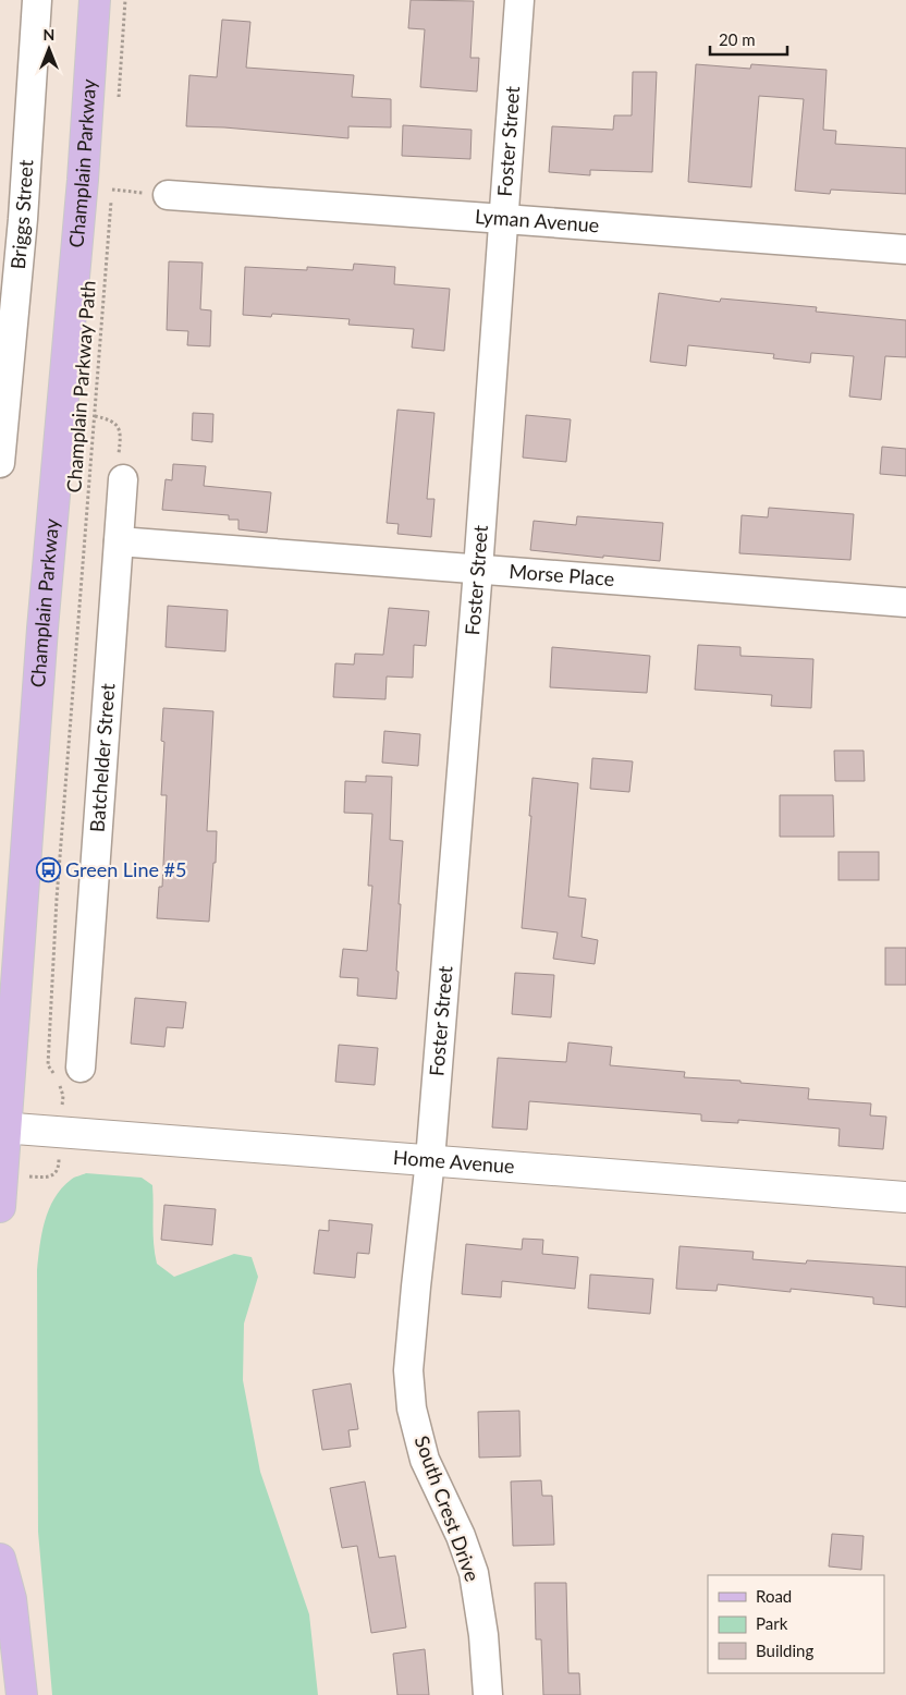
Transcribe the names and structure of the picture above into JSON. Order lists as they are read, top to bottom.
{
  "streets": {
    "main road": ["Champlain Parkway", "Home Avenue"],
    "street": [
      "Foster Street",
      "Briggs Street",
      "Lyman Avenue",
      "Morse Place",
      "Batchelder Street",
      "South Crest Drive"
    ],
    "path": ["Champlain Parkway Path"]
  },
  "crossings": [
    ["Foster Street", "Lyman Avenue"],
    ["Foster Street", "Morse Place"],
    ["Foster Street", "Home Avenue"],
    ["Foster Street", "South Crest Drive"],
    ["Champlain Parkway", "Champlain Parkway Path"],
    ["Champlain Parkway", "Home Avenue"],
    ["Champlain Parkway Path", "Home Avenue"],
    ["Morse Place", "Batchelder Street"],
    ["Home Avenue", "South Crest Drive"]
  ],
  "places": {
    "bus stop": ["Green Line #5"]
  },
  "legend": ["Road", "Park", "Building"],
  "scale_bar": "20 m",
  "north": "top"
}
